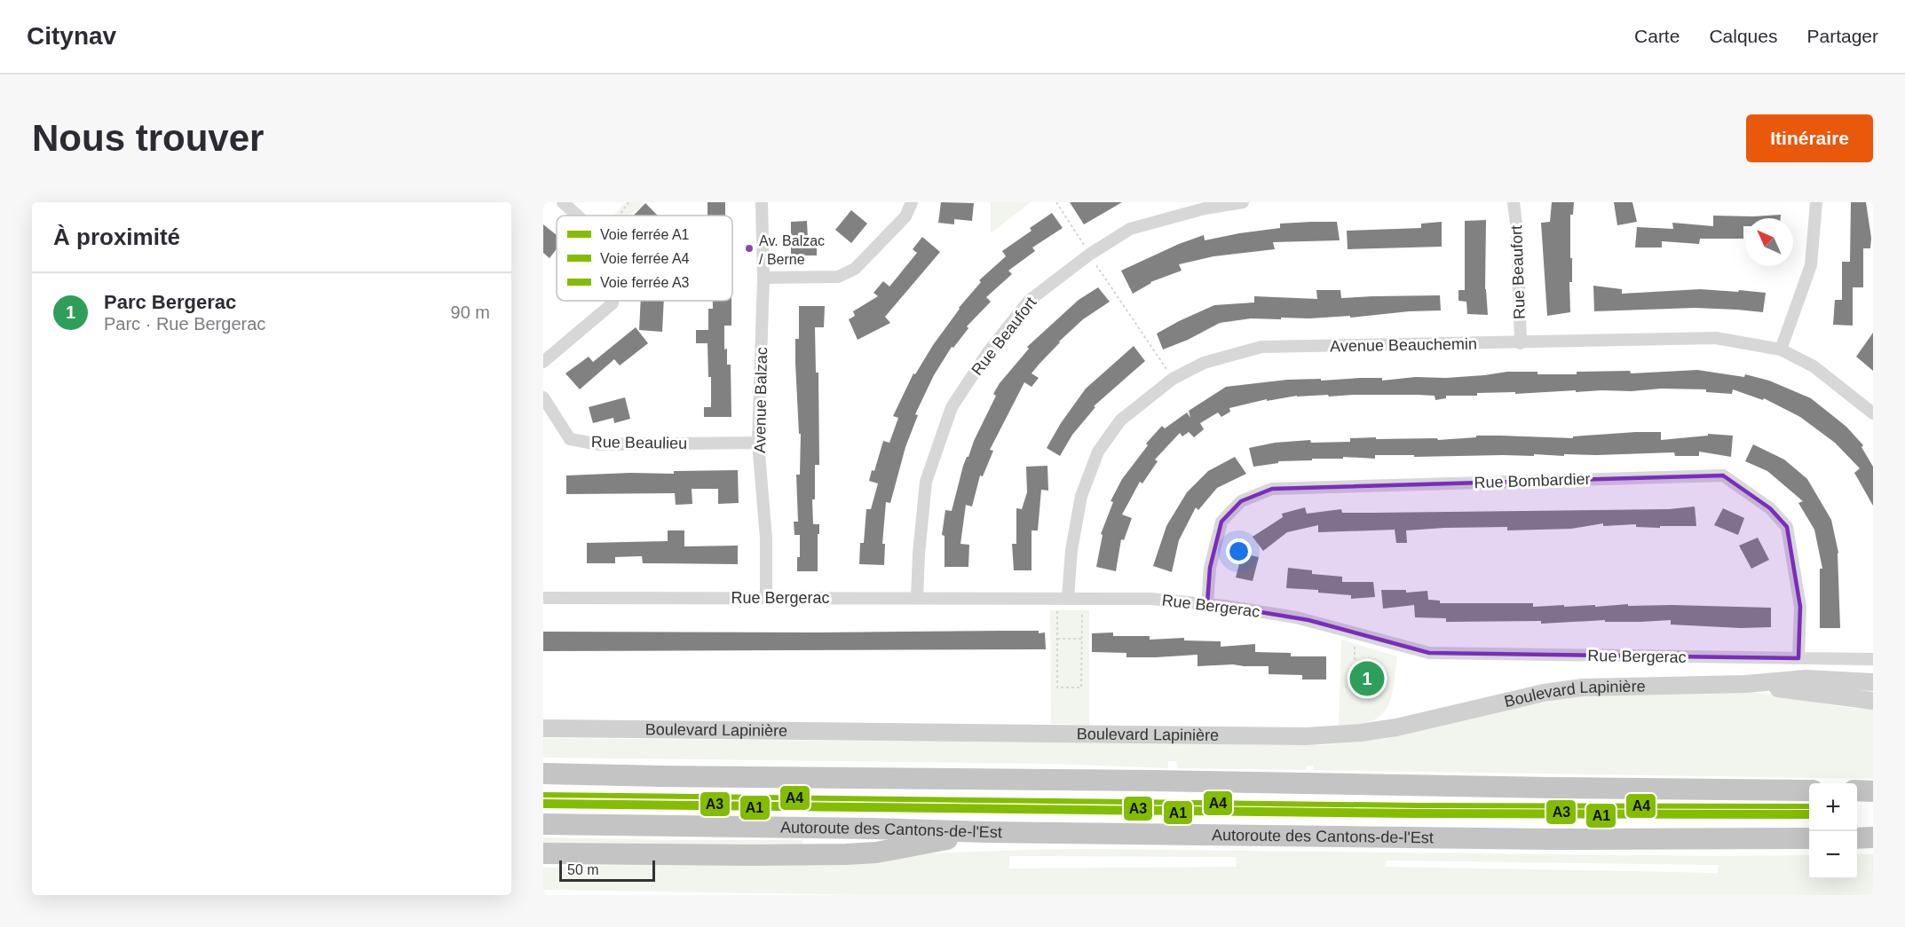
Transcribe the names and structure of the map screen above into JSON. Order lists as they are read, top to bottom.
{
  "streets": {
    "highway": ["Autoroute des Cantons-de-l'Est"],
    "main road": ["Boulevard Lapinière"],
    "street": [
      "Rue Beaufort",
      "Avenue Beauchemin",
      "Avenue Balzac",
      "Rue Beaulieu",
      "Rue Bombardier",
      "Rue Bergerac"
    ]
  },
  "crossings": [
    ["Rue Beaufort", "Avenue Beauchemin"],
    ["Rue Beaufort", "Rue Bergerac"],
    ["Avenue Beauchemin", "Rue Bergerac"],
    ["Avenue Balzac", "Rue Beaulieu"],
    ["Avenue Balzac", "Rue Bergerac"],
    ["Rue Bombardier", "Rue Bergerac"]
  ],
  "places": ["Av. Balzac / Berne"],
  "lines": ["rail line A4", "rail line A3", "rail line A1"],
  "legend": ["Voie ferrée A1", "Voie ferrée A4", "Voie ferrée A3"],
  "scale_bar": "50 m",
  "north": "top left",
  "page": {
    "header": "Citynav",
    "nav": ["Carte", "Calques", "Partager"],
    "buttons": "Itinéraire",
    "title": "Nous trouver",
    "heading": "À proximité",
    "list": [
      {
        "mark": "1",
        "name": "Parc Bergerac",
        "note": "Parc · Rue Bergerac",
        "value": "90 m"
      }
    ],
    "pins": "1",
    "map_buttons": ["+", "−"],
    "scale": "50 m"
  }
}
